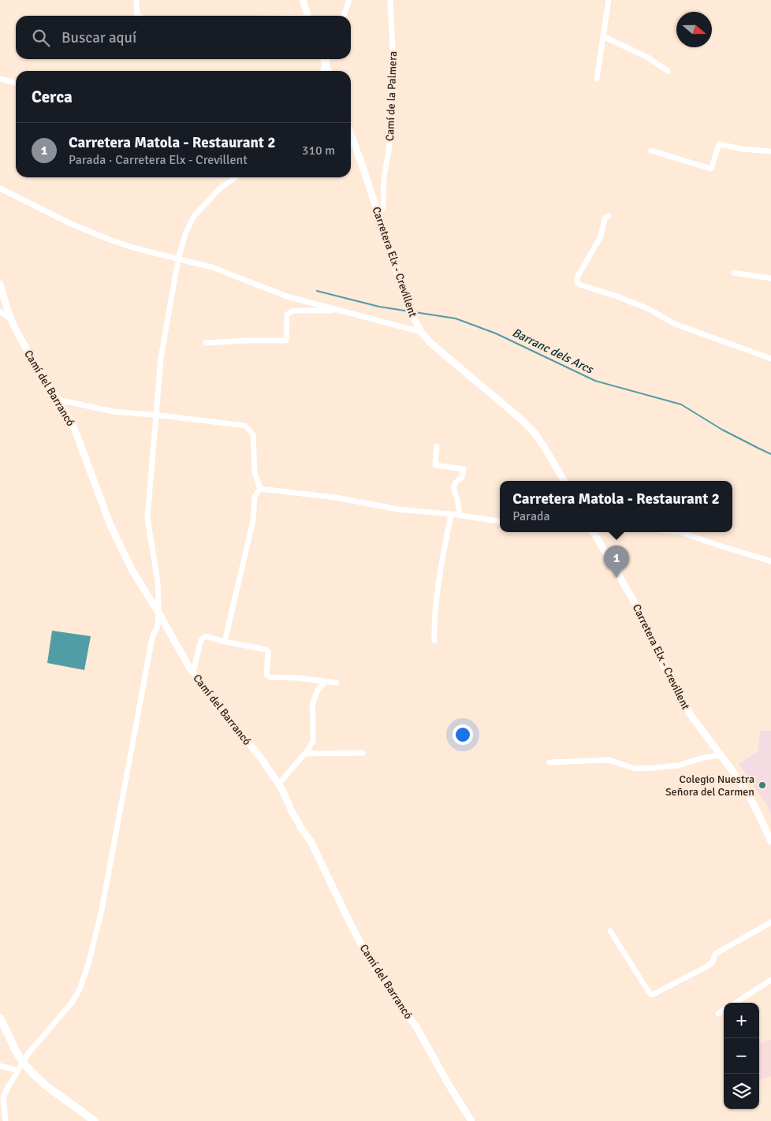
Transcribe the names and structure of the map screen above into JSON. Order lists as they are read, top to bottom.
{
  "streets": {
    "street": ["Camí de la Palmera", "Carretera Elx - Crevillent", "Camí del Barrancó"]
  },
  "crossings": [
    ["Camí de la Palmera", "Carretera Elx - Crevillent"]
  ],
  "water": ["Barranc dels Arcs"],
  "places": ["Colegio Nuestra Señora del Carmen"],
  "north": "right",
  "page": {
    "search": "Buscar aquí",
    "heading": "Cerca",
    "list": [
      {
        "mark": "1",
        "name": "Carretera Matola - Restaurant 2",
        "note": "Parada · Carretera Elx - Crevillent",
        "value": "310 m"
      }
    ],
    "popup": ["Carretera Matola - Restaurant 2", "Parada"],
    "pins": "1",
    "map_buttons": ["+", "−"]
  }
}
